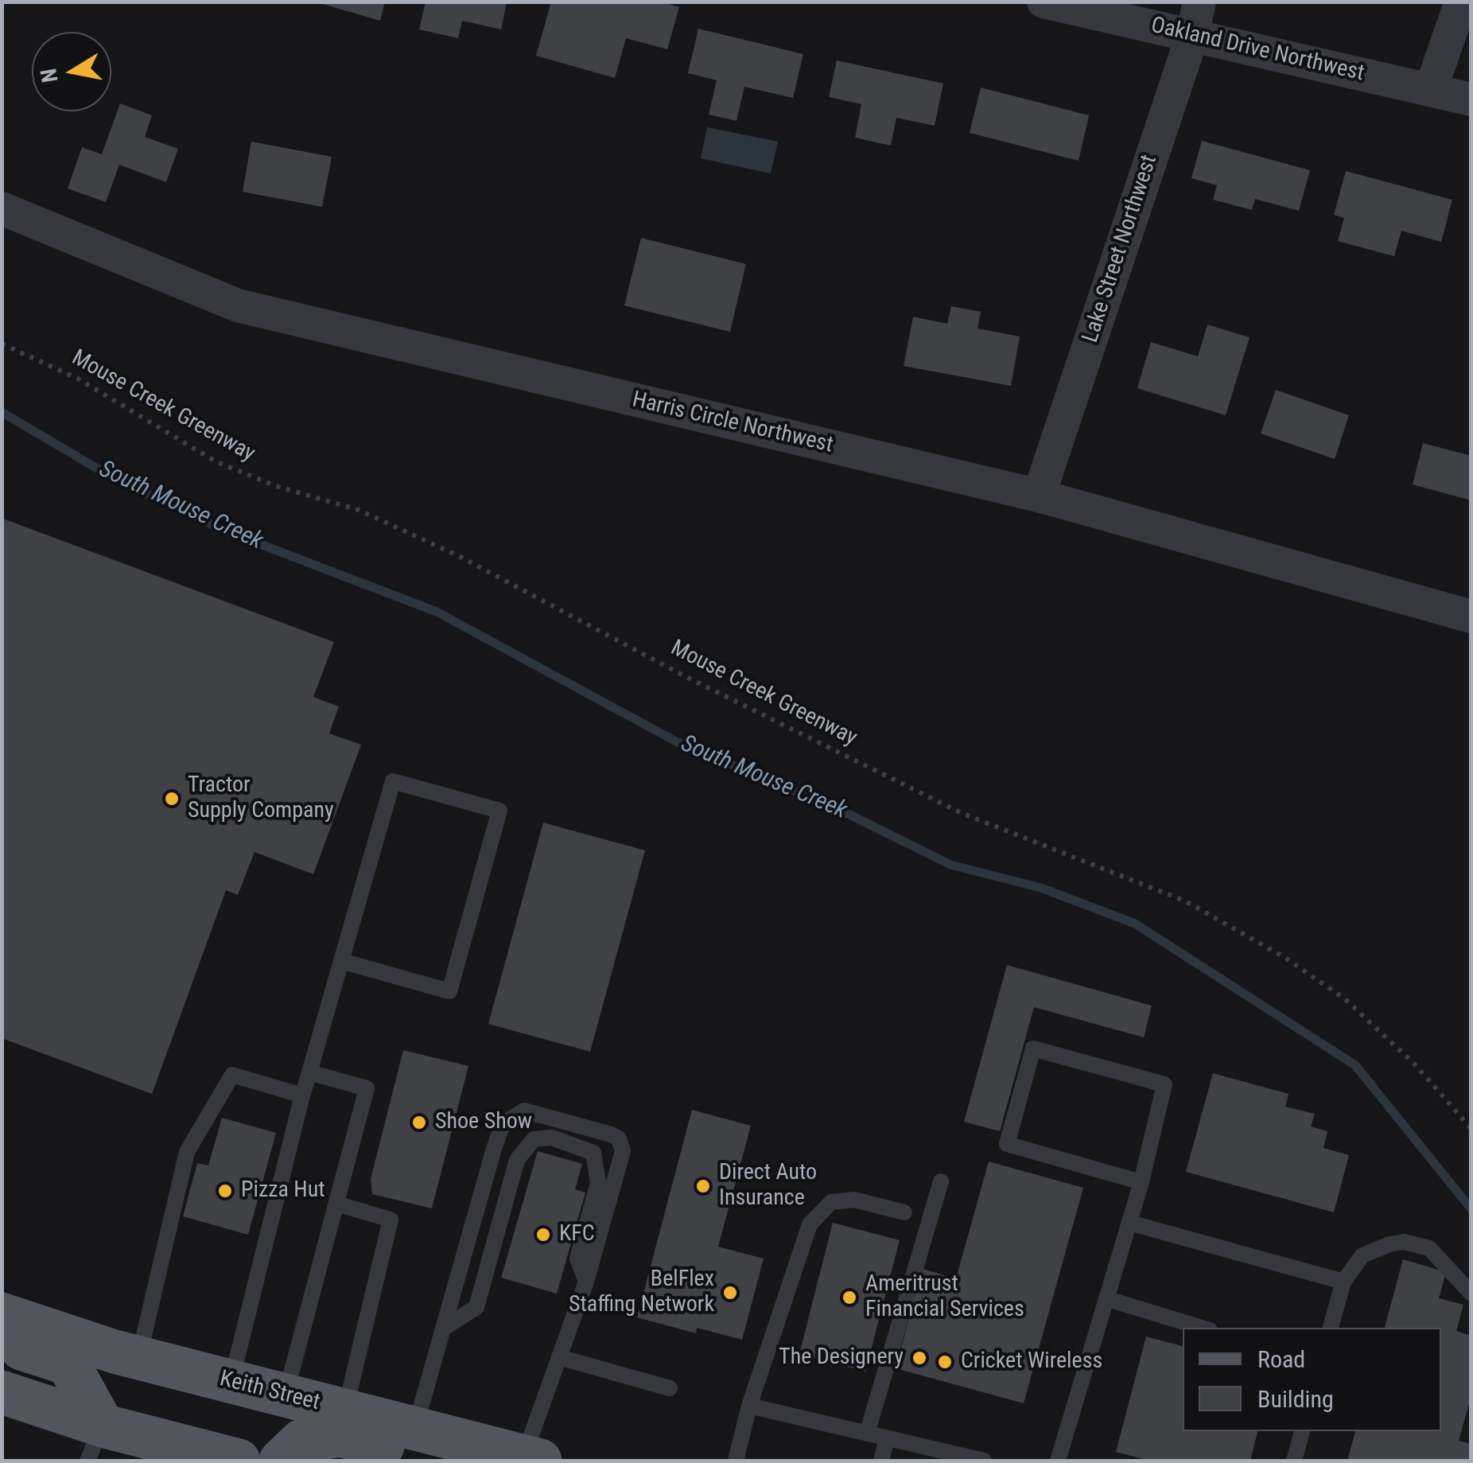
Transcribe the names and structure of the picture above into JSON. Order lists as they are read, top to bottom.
{
  "streets": {
    "main road": ["Keith Street"],
    "street": ["Oakland Drive Northwest", "Lake Street Northwest", "Harris Circle Northwest"],
    "path": ["Mouse Creek Greenway"]
  },
  "crossings": [
    ["Oakland Drive Northwest", "Lake Street Northwest"],
    ["Lake Street Northwest", "Harris Circle Northwest"]
  ],
  "water": ["South Mouse Creek"],
  "places": [
    "Tractor Supply Company",
    "Shoe Show",
    "Direct Auto Insurance",
    "Pizza Hut",
    "KFC",
    "BelFlex Staffing Network",
    "Ameritrust Financial Services",
    "The Designery",
    "Cricket Wireless"
  ],
  "legend": ["Road", "Building"],
  "north": "left"
}
